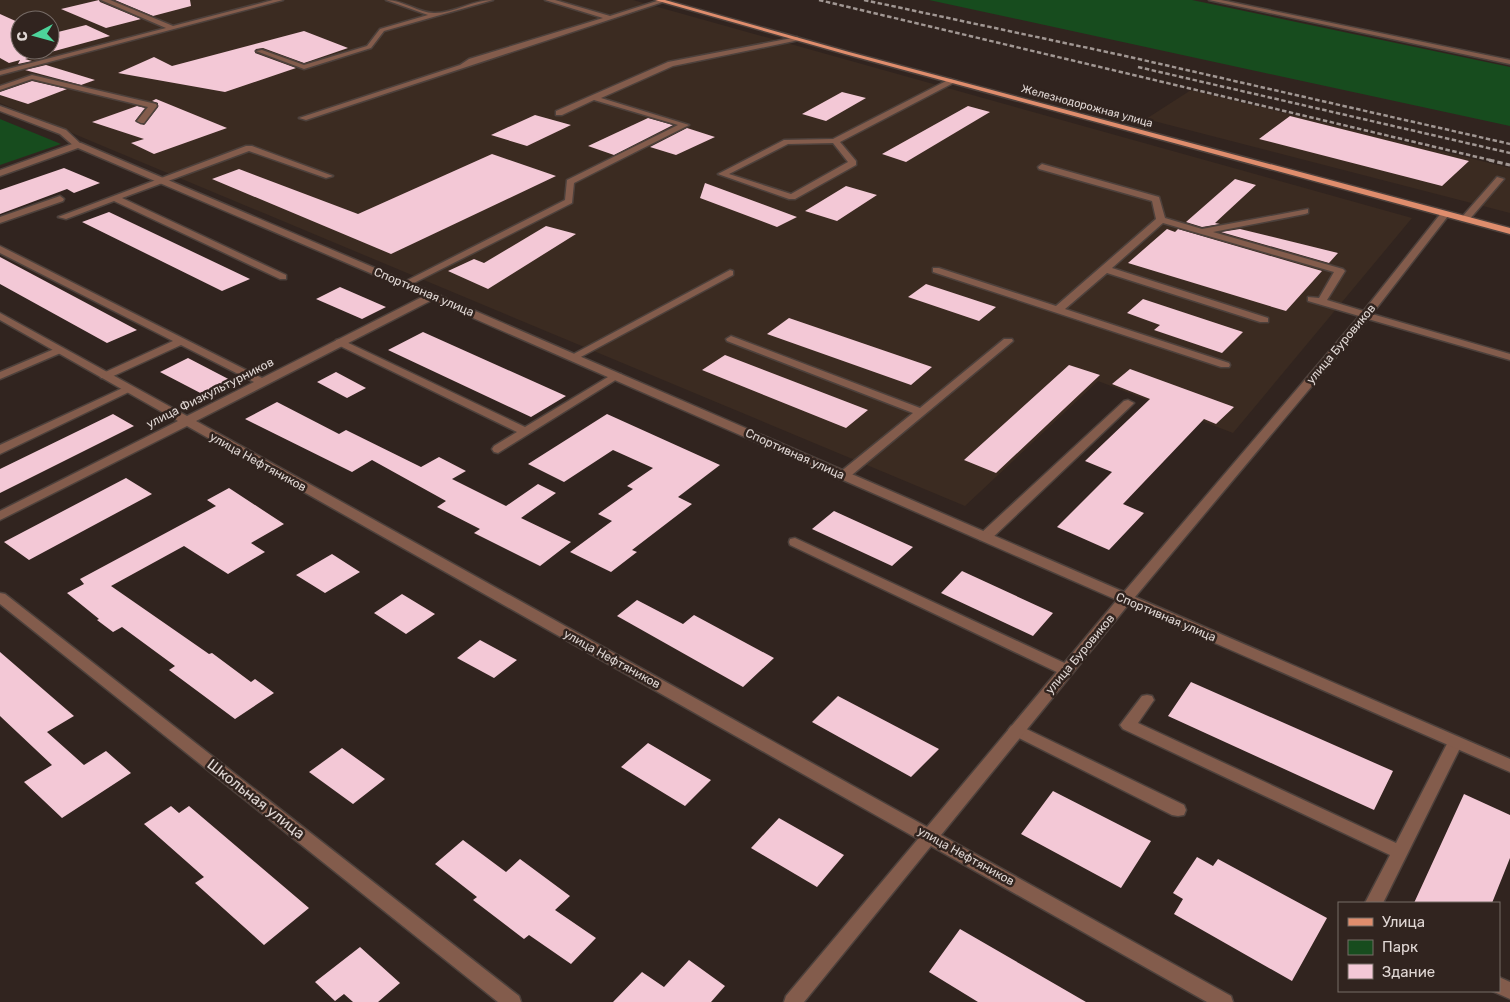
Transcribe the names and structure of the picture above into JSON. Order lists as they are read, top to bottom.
{
  "streets": {
    "main road": ["Железнодорожная улица"],
    "street": [
      "Спортивная улица",
      "улица Буровиков",
      "улица Физкультурников",
      "улица Нефтяников",
      "Школьная улица"
    ]
  },
  "crossings": [
    ["Железнодорожная улица", "улица Буровиков"],
    ["Спортивная улица", "улица Буровиков"],
    ["Спортивная улица", "улица Физкультурников"],
    ["улица Буровиков", "улица Нефтяников"],
    ["улица Физкультурников", "улица Нефтяников"]
  ],
  "legend": ["Улица", "Парк", "Здание"],
  "north": "left"
}
